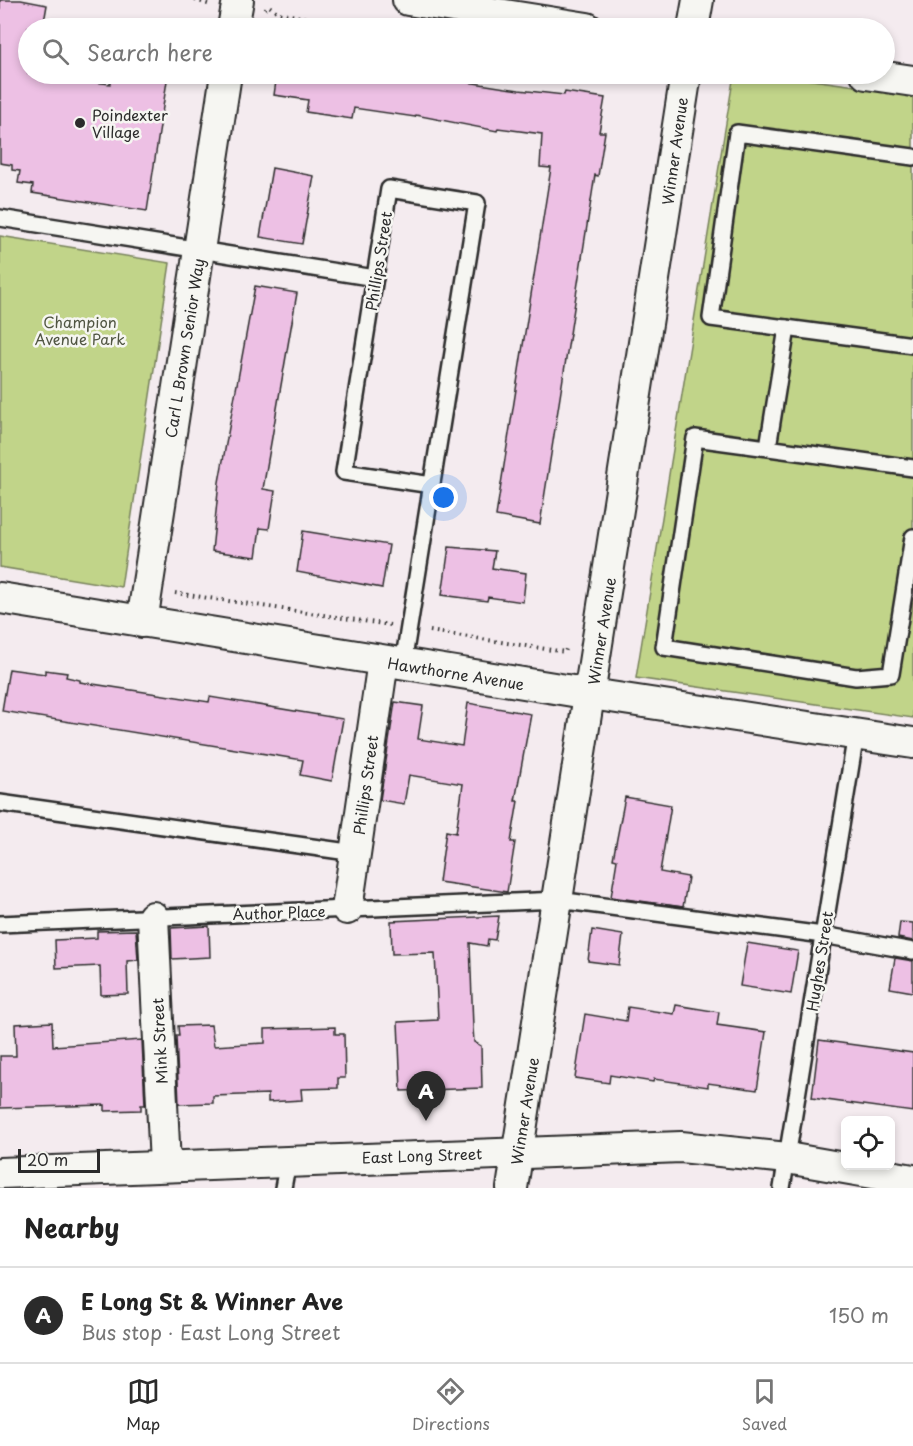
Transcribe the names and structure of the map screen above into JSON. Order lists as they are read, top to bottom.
{
  "streets": {
    "street": [
      "Winner Avenue",
      "Phillips Street",
      "Carl L Brown Senior Way",
      "Hawthorne Avenue",
      "Mink Street",
      "East Long Street"
    ],
    "lane": ["Author Place", "Hughes Street"]
  },
  "crossings": [
    ["Winner Avenue", "Hawthorne Avenue"],
    ["Winner Avenue", "Author Place"],
    ["Winner Avenue", "East Long Street"],
    ["Phillips Street", "Hawthorne Avenue"],
    ["Phillips Street", "Author Place"],
    ["Carl L Brown Senior Way", "Hawthorne Avenue"],
    ["Hawthorne Avenue", "Hughes Street"],
    ["Author Place", "Hughes Street"],
    ["Author Place", "Mink Street"],
    ["Hughes Street", "East Long Street"],
    ["Mink Street", "East Long Street"]
  ],
  "parks": ["Champion Avenue Park"],
  "places": ["Poindexter Village"],
  "scale_bar": "20 m",
  "page": {
    "search": "Search here",
    "pins": "A",
    "scale": "20 m",
    "heading": "Nearby",
    "list": [
      {
        "mark": "A",
        "name": "E Long St & Winner Ave",
        "note": "Bus stop · East Long Street",
        "value": "150 m"
      }
    ],
    "nav": ["Map", "Directions", "Saved"]
  }
}
